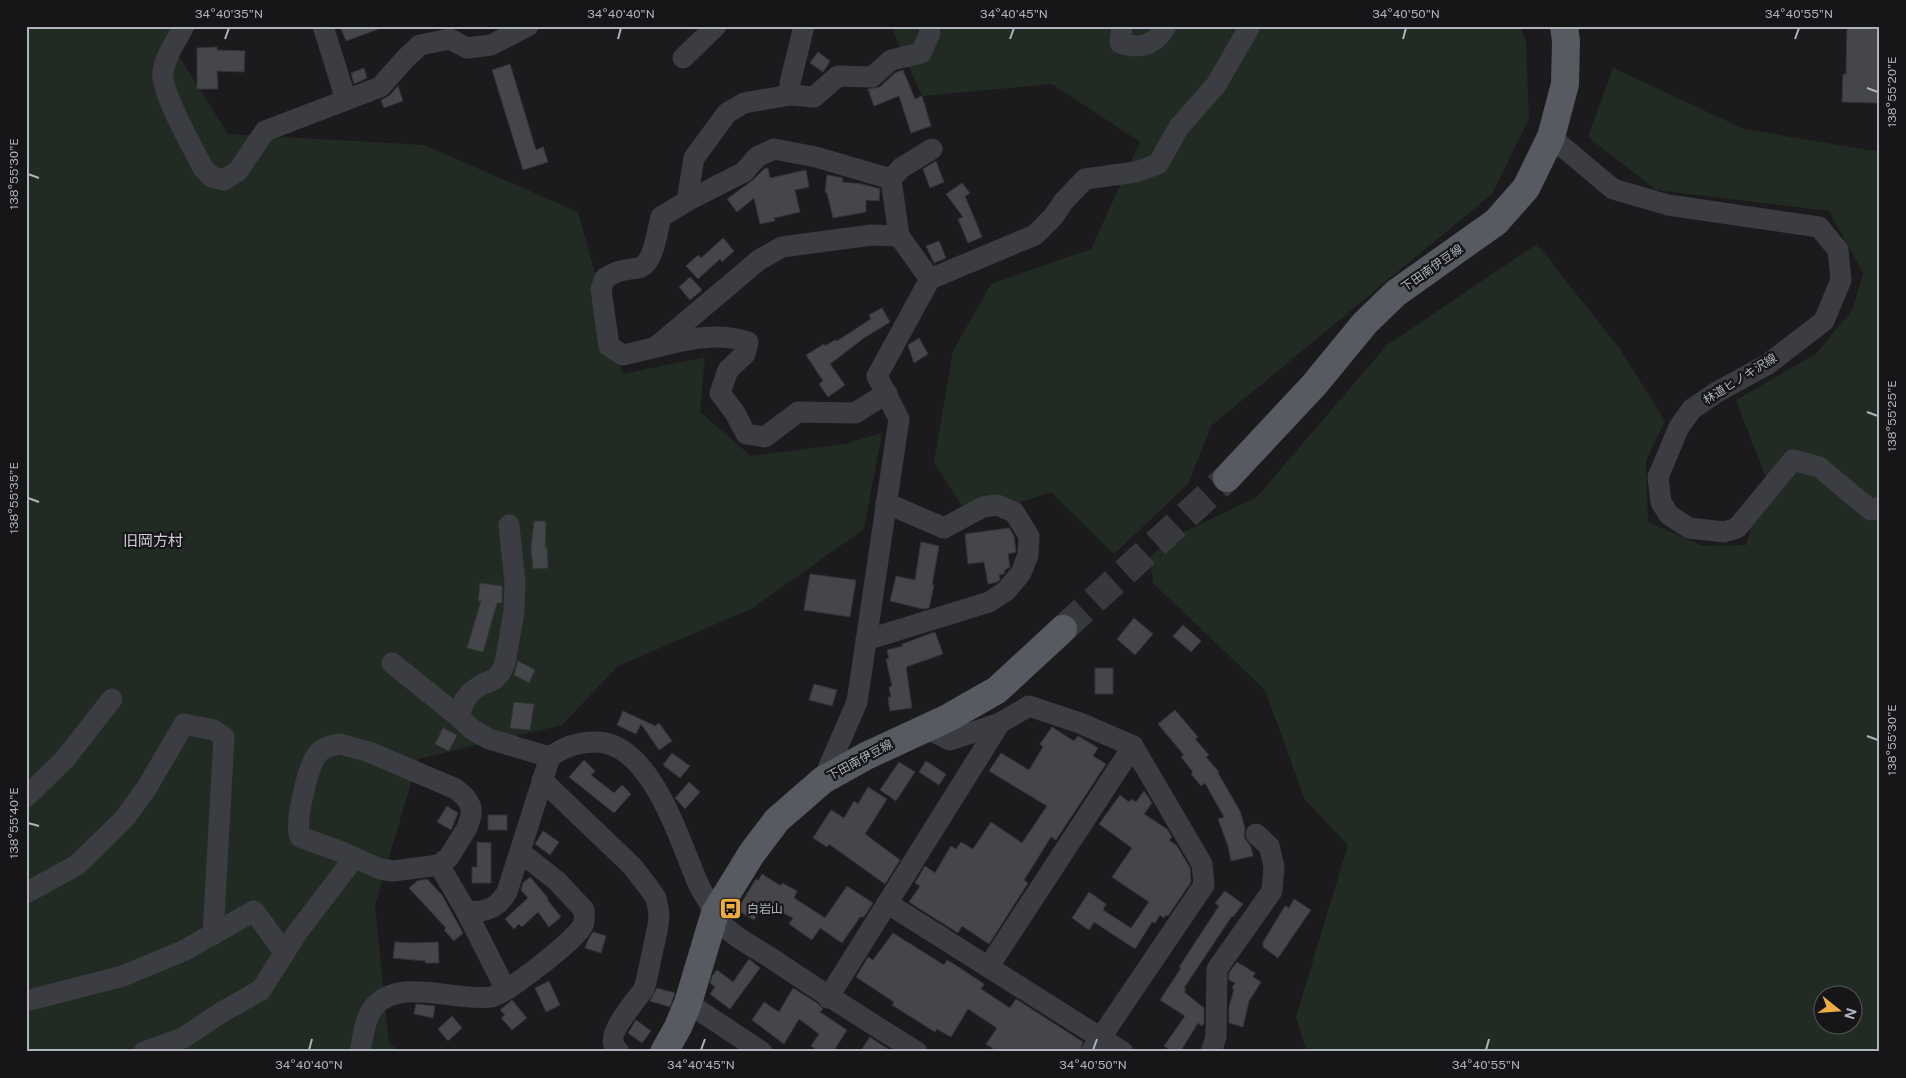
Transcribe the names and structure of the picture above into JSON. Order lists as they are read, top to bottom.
{
  "streets": {
    "main road": ["下田南伊豆線"],
    "street": ["林道ヒノキ沢線"]
  },
  "crossings": [
    ["下田南伊豆線", "林道ヒノキ沢線"]
  ],
  "districts": ["旧岡方村"],
  "places": {
    "bus stop": ["白岩山"]
  },
  "north": "right",
  "coordinates": [
    "34°40'35\"N",
    "34°40'40\"N",
    "34°40'45\"N",
    "34°40'50\"N",
    "34°40'55\"N",
    "138°55'20\"E",
    "138°55'30\"E",
    "138°55'25\"E",
    "138°55'35\"E",
    "138°55'40\"E"
  ]
}
